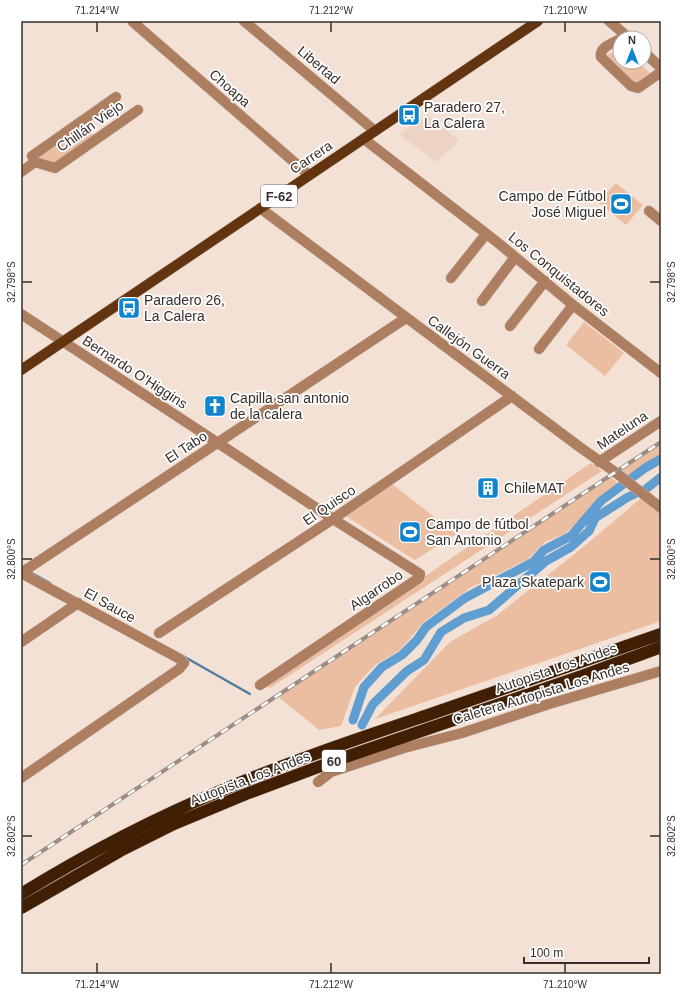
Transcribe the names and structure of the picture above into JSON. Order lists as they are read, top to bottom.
{
  "streets": {
    "highway": ["Autopista Los Andes", "60"],
    "main road": ["Carrera", "F-62"],
    "street": [
      "Libertad",
      "Choapa",
      "Chillán Viejo",
      "Los Conquistadores",
      "Callejón Guerra",
      "Bernardo O'Higgins",
      "Mateluna",
      "El Tabo",
      "El Quisco",
      "Algarrobo",
      "El Sauce",
      "Caletera Autopista Los Andes"
    ]
  },
  "crossings": [
    ["Libertad", "Carrera"],
    ["Choapa", "Carrera"],
    ["Carrera", "Los Conquistadores"],
    ["Carrera", "Callejón Guerra"],
    ["Carrera", "Bernardo O'Higgins"],
    ["Callejón Guerra", "Mateluna"],
    ["Callejón Guerra", "El Tabo"],
    ["Callejón Guerra", "El Quisco"],
    ["Bernardo O'Higgins", "El Tabo"],
    ["Bernardo O'Higgins", "El Quisco"],
    ["Bernardo O'Higgins", "Algarrobo"],
    ["El Tabo", "El Sauce"],
    ["El Quisco", "Algarrobo"]
  ],
  "places": {
    "bus stop": ["Paradero 27, La Calera", "Paradero 26, La Calera"],
    "sports": ["Campo de Fútbol José Miguel", "Campo de fútbol San Antonio", "Plaza Skatepark"],
    "church": ["Capilla san antonio de la calera"],
    "building": ["ChileMAT"]
  },
  "scale_bar": "100 m",
  "north": "top",
  "coordinates": [
    "71.214°W",
    "71.212°W",
    "71.210°W",
    "32.798°S",
    "32.800°S",
    "32.802°S"
  ]
}
